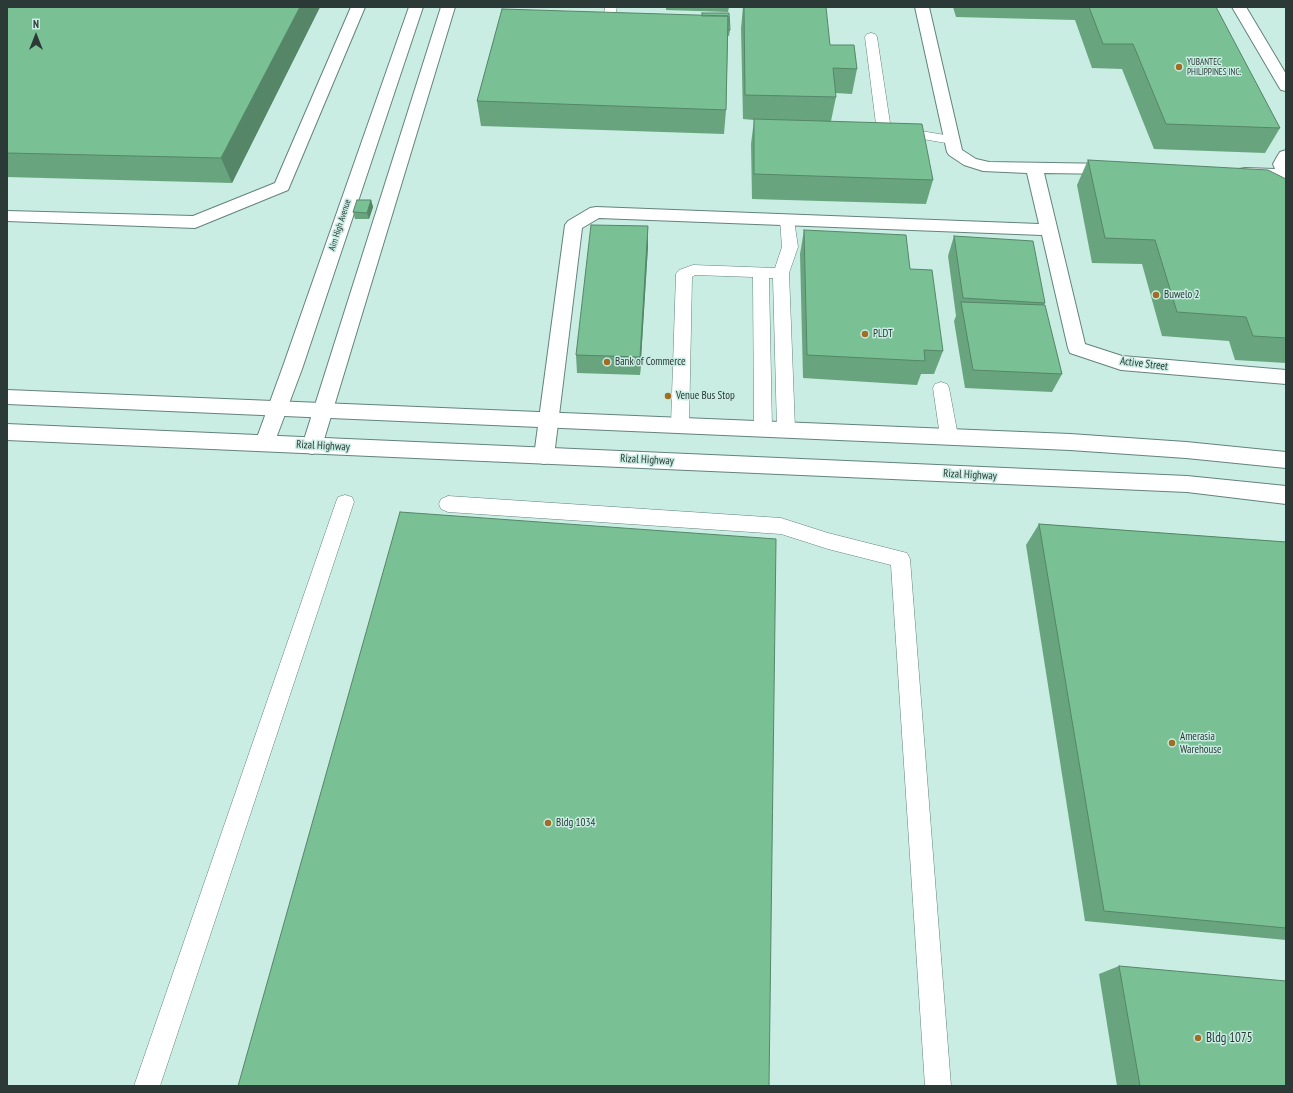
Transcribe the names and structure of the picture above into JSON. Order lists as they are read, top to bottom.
{
  "streets": {
    "street": ["Aim High Avenue", "Active Street", "Rizal Highway"]
  },
  "crossings": [
    ["Aim High Avenue", "Rizal Highway"]
  ],
  "places": [
    "YUBANTEC PHILIPPINES INC.",
    "Buwelo 2",
    "PLDT",
    "Bank of Commerce",
    "Venue Bus Stop",
    "Amerasia Warehouse",
    "Bldg 1034",
    "Bldg 1075"
  ],
  "north": "top"
}
